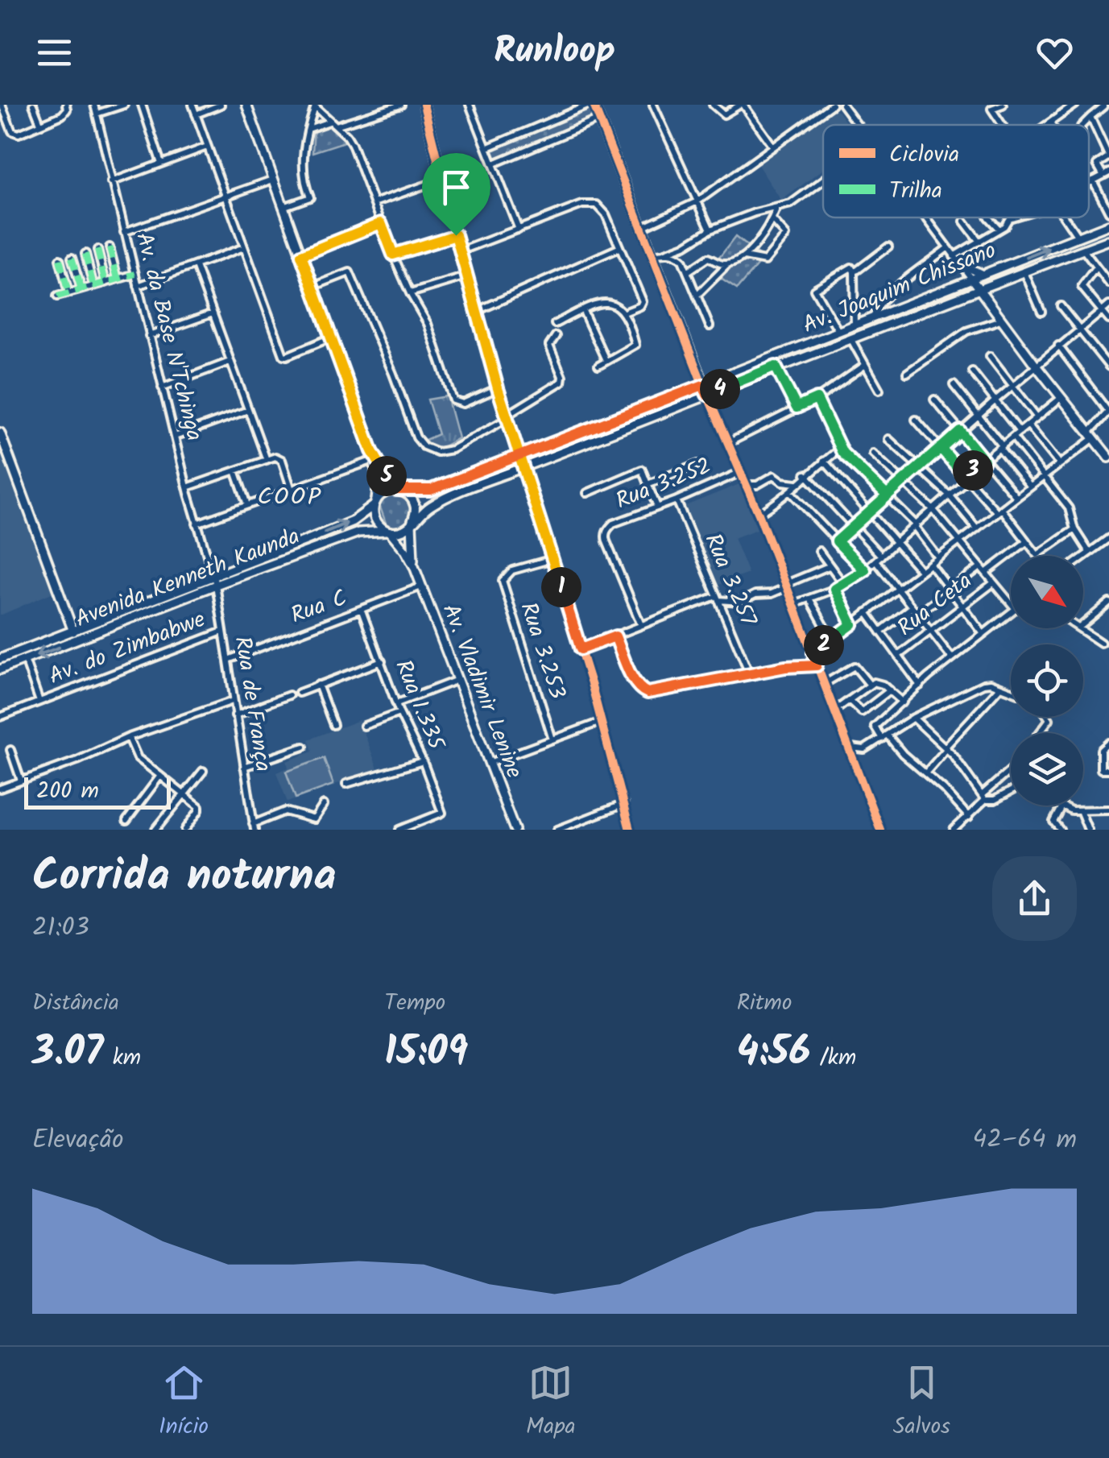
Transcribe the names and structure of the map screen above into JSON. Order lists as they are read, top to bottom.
{
  "streets": {
    "main road": ["Av. Joaquim Chissano", "Avenida Kenneth Kaunda", "Av. Vladimir Lenine"],
    "street": [
      "Av. da Base N'Tchinga",
      "Rua 3.252",
      "Rua 3.257",
      "Rua Ceta",
      "Rua C",
      "Av. do Zimbabwe",
      "Rua 3.253",
      "Rua de França",
      "Rua 1.335"
    ]
  },
  "crossings": [
    ["Av. Joaquim Chissano", "Avenida Kenneth Kaunda"],
    ["Av. Joaquim Chissano", "Av. Vladimir Lenine"],
    ["Av. da Base N'Tchinga", "Avenida Kenneth Kaunda"],
    ["Av. da Base N'Tchinga", "Rua de França"],
    ["Rua 3.252", "Rua 3.257"],
    ["Avenida Kenneth Kaunda", "Av. Vladimir Lenine"],
    ["Avenida Kenneth Kaunda", "Rua de França"],
    ["Rua C", "Av. Vladimir Lenine"],
    ["Rua C", "Rua de França"],
    ["Rua C", "Rua 1.335"],
    ["Av. do Zimbabwe", "Rua de França"]
  ],
  "districts": ["COOP"],
  "legend": ["Ciclovia", "Trilha"],
  "scale_bar": "200 m",
  "north": "bottom right",
  "page": {
    "header": "Runloop",
    "pins": [
      "4",
      "3",
      "5",
      "1",
      "2"
    ],
    "scale": "200 m",
    "heading": ["Corrida noturna", "21:03"],
    "stats": [
      ["Distância", "3.07 km"],
      ["Tempo", "15:09"],
      ["Ritmo", "4:56 /km"]
    ],
    "chart": ["Elevação", "42–64 m"],
    "tabs": ["Início", "Mapa", "Salvos"]
  }
}
